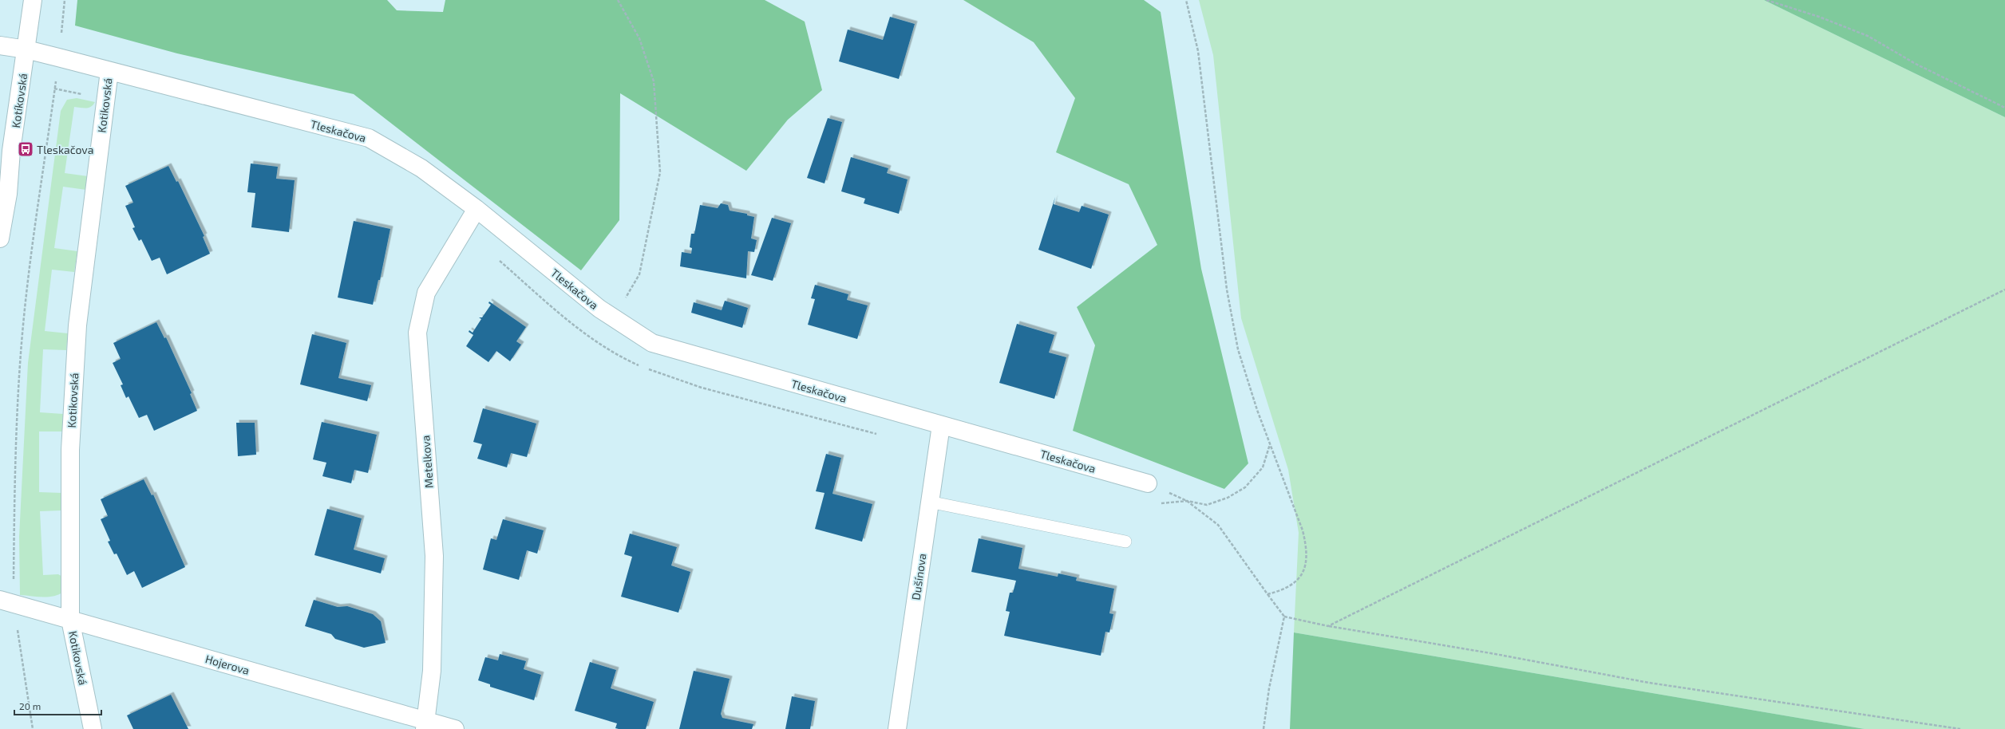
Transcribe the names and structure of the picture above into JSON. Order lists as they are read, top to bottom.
{
  "streets": {
    "street": [
      "Kotíkovská",
      "Kotikovská",
      "Tleskačova",
      "Metelkova",
      "Dušínova",
      "Hojerova"
    ]
  },
  "crossings": [
    ["Kotíkovská", "Tleskačova"],
    ["Kotikovská", "Tleskačova"],
    ["Kotikovská", "Hojerova"],
    ["Tleskačova", "Metelkova"],
    ["Tleskačova", "Dušínova"],
    ["Metelkova", "Hojerova"]
  ],
  "places": {
    "bus stop": ["Tleskačova"]
  },
  "scale_bar": "20 m"
}
